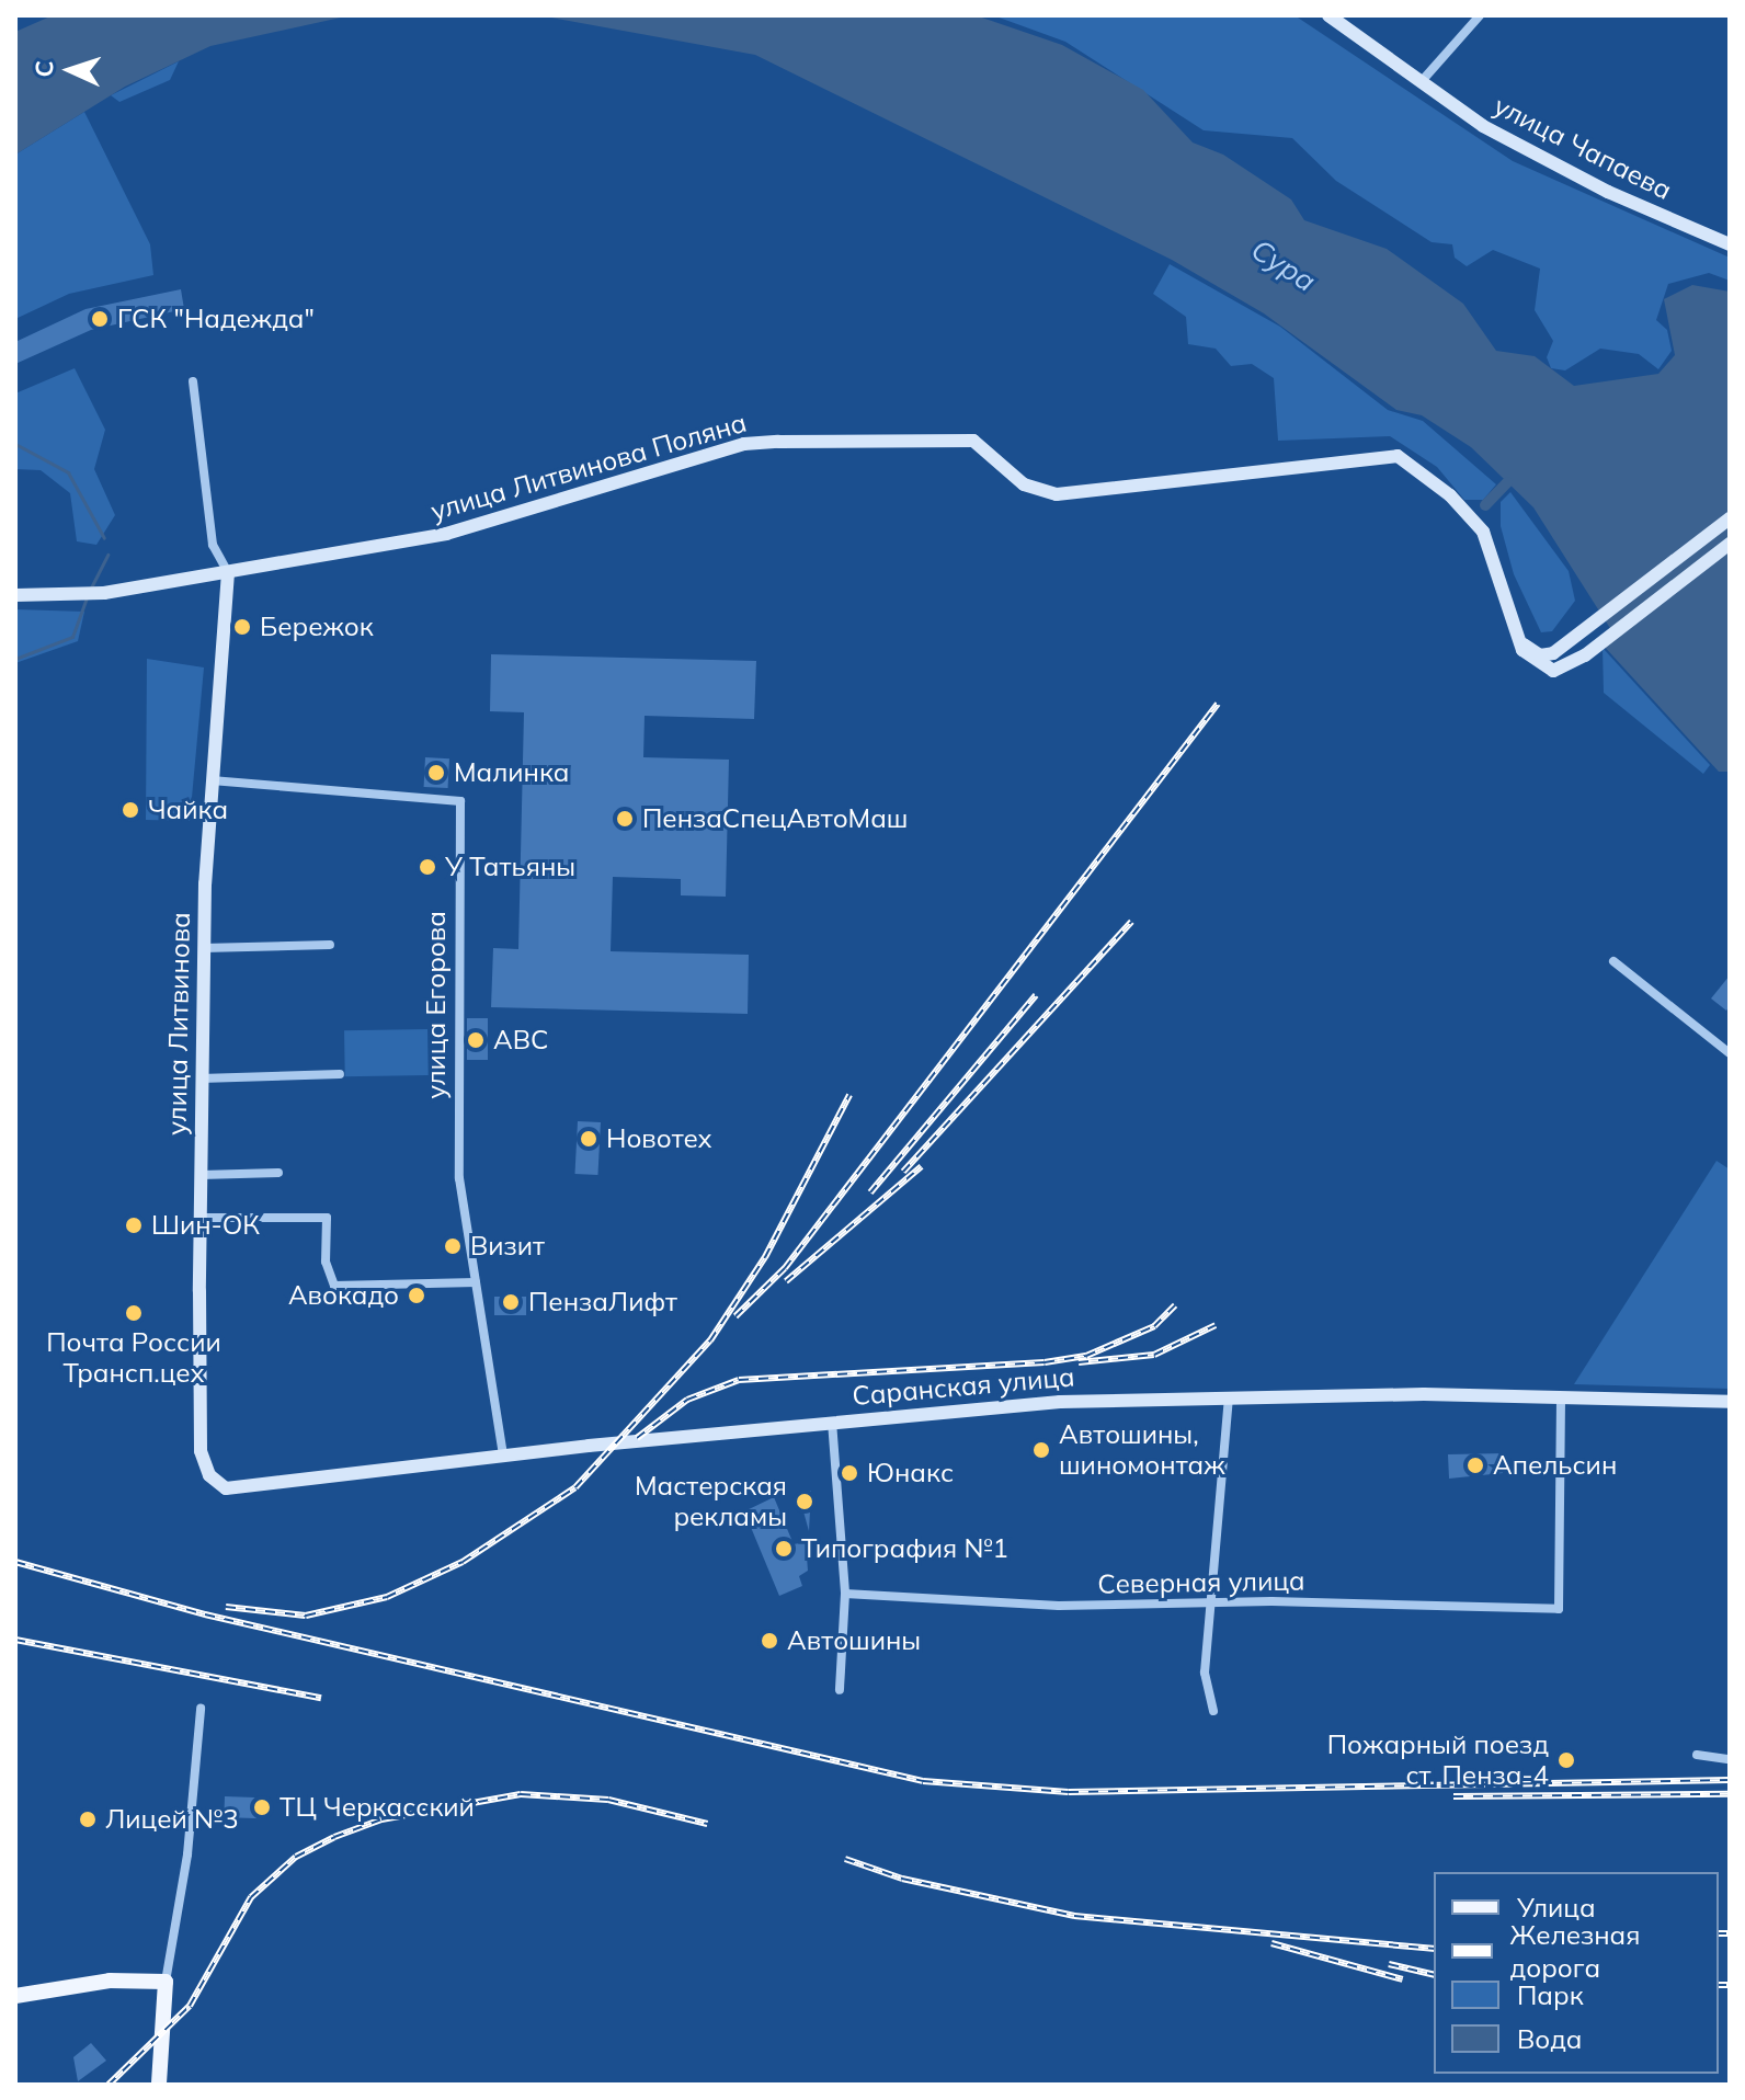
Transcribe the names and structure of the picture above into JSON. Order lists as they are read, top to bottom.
{
  "streets": {
    "main road": [
      "улица Чапаева",
      "улица Литвинова Поляна",
      "улица Литвинова",
      "Саранская улица"
    ],
    "street": ["улица Егорова", "Северная улица"]
  },
  "crossings": [
    ["улица Литвинова Поляна", "улица Литвинова"],
    ["улица Егорова", "улица Литвинова"],
    ["улица Егорова", "Саранская улица"],
    ["улица Литвинова", "Саранская улица"],
    ["Саранская улица", "Северная улица"]
  ],
  "water": ["Сура"],
  "places": [
    "ГСК \"Надежда\"",
    "Бережок",
    "Малинка",
    "Чайка",
    "ПензаСпецАвтоМаш",
    "У Татьяны",
    "ABC",
    "Новотех",
    "Шин-ОК",
    "Визит",
    "Авокадо",
    "ПензаЛифт",
    "Почта России Трансп.цех",
    "Автошины, шиномонтаж",
    "Апельсин",
    "Юнакс",
    "Мастерская рекламы",
    "Типография №1",
    "Автошины",
    "Пожарный поезд ст. Пенза-4",
    "ТЦ Черкасский",
    "Лицей №3"
  ],
  "legend": [
    "Улица",
    "Железная дорога",
    "Парк",
    "Вода"
  ],
  "north": "left"
}
